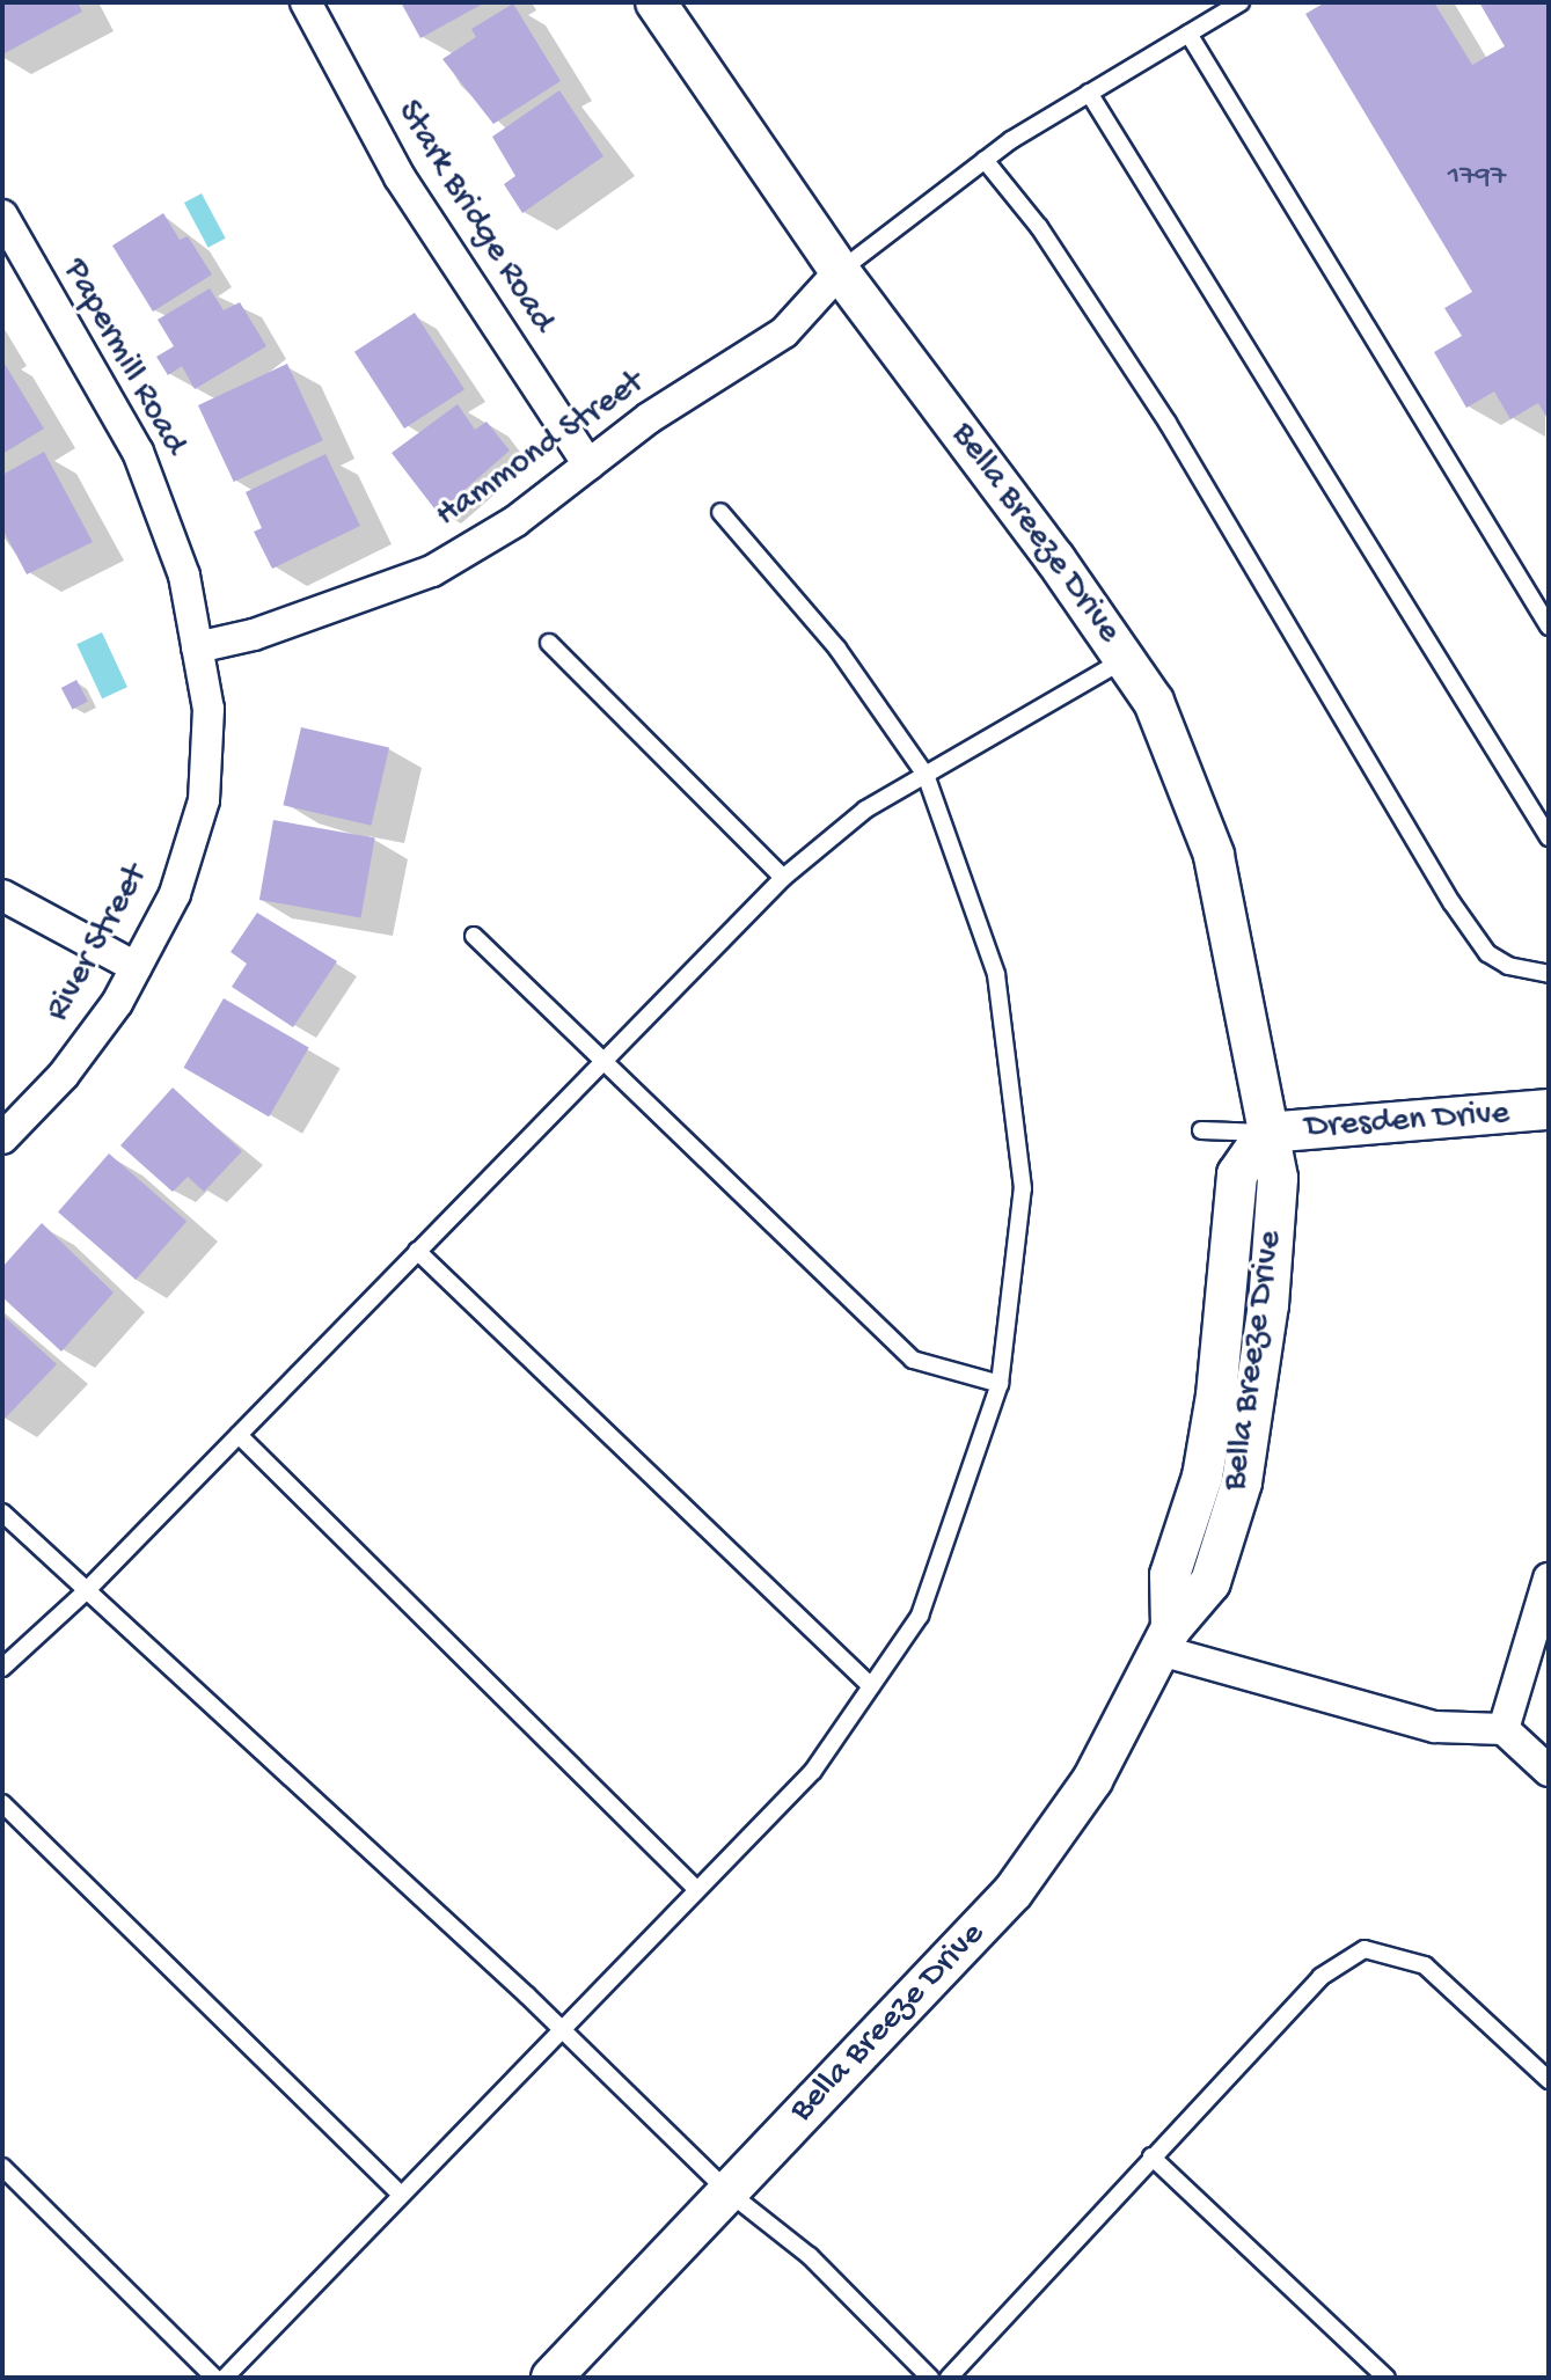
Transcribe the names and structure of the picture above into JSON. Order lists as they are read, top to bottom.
{
  "streets": {
    "street": [
      "Stark Bridge Road",
      "Papermill Road",
      "Hammond Street",
      "Bella Breeze Drive",
      "River Street",
      "Dresden Drive"
    ]
  },
  "crossings": [
    ["Stark Bridge Road", "Hammond Street"],
    ["Papermill Road", "Hammond Street"],
    ["Papermill Road", "River Street"],
    ["Hammond Street", "Bella Breeze Drive"],
    ["Hammond Street", "River Street"],
    ["Bella Breeze Drive", "Dresden Drive"]
  ],
  "house_numbers": ["1797"]
}
